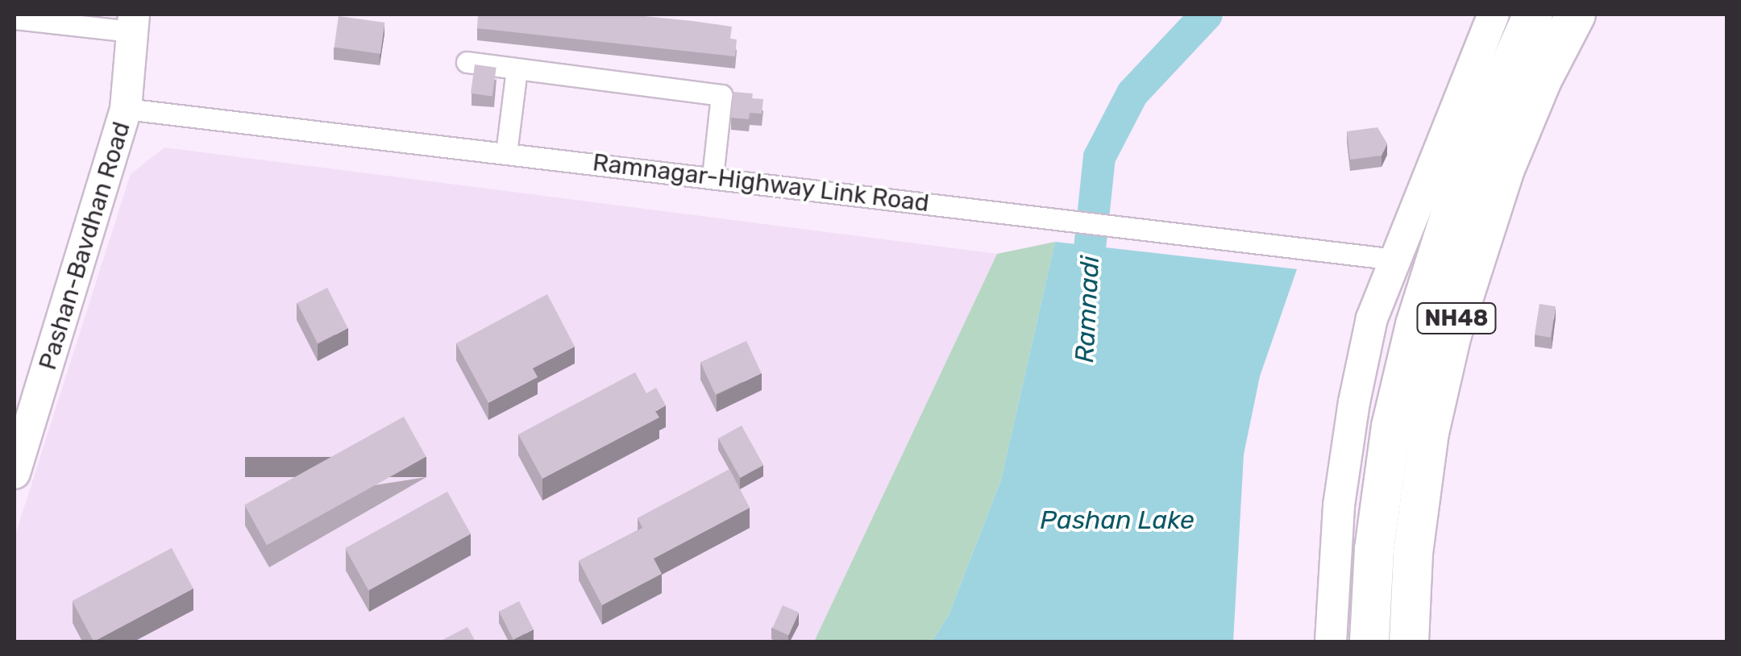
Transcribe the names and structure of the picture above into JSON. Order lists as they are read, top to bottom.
{
  "streets": {
    "highway": ["NH48"],
    "street": ["Ramnagar-Highway Link Road", "Pashan-Bavdhan Road"]
  },
  "crossings": [
    ["Ramnagar-Highway Link Road", "Pashan-Bavdhan Road"]
  ],
  "water": ["Ramnadi", "Pashan Lake"]
}
